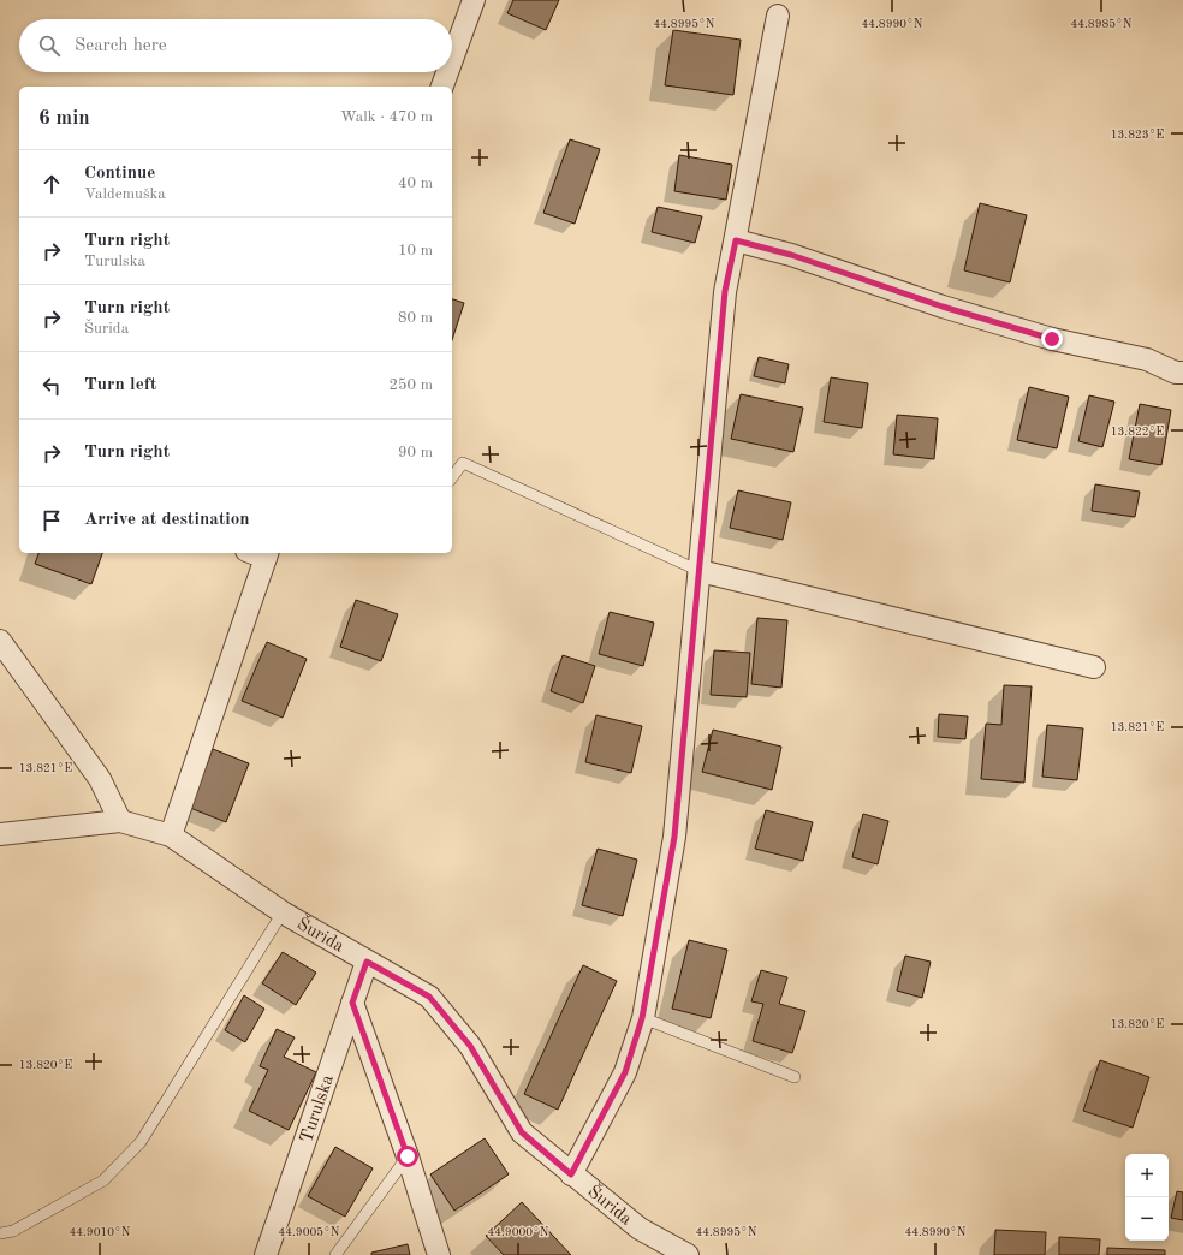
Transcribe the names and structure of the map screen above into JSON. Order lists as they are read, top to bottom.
{
  "streets": {
    "street": ["Šurida", "Turulska"]
  },
  "crossings": [
    ["Šurida", "Turulska"]
  ],
  "page": {
    "search": "Search here",
    "heading": ["6 min", "Walk · 470 m"],
    "list": [
      ["Continue", "Valdemuška", "40 m"],
      ["Turn right", "Turulska", "10 m"],
      ["Turn right", "Šurida", "80 m"],
      ["Turn left", "250 m"],
      ["Turn right", "90 m"],
      "Arrive at destination"
    ],
    "map_buttons": ["+", "−"]
  },
  "coordinates": [
    "44.8995°N",
    "44.8990°N",
    "44.8985°N",
    "13.823°E",
    "13.822°E",
    "13.821°E",
    "13.820°E",
    "44.9010°N",
    "44.9005°N",
    "44.9000°N"
  ]
}
